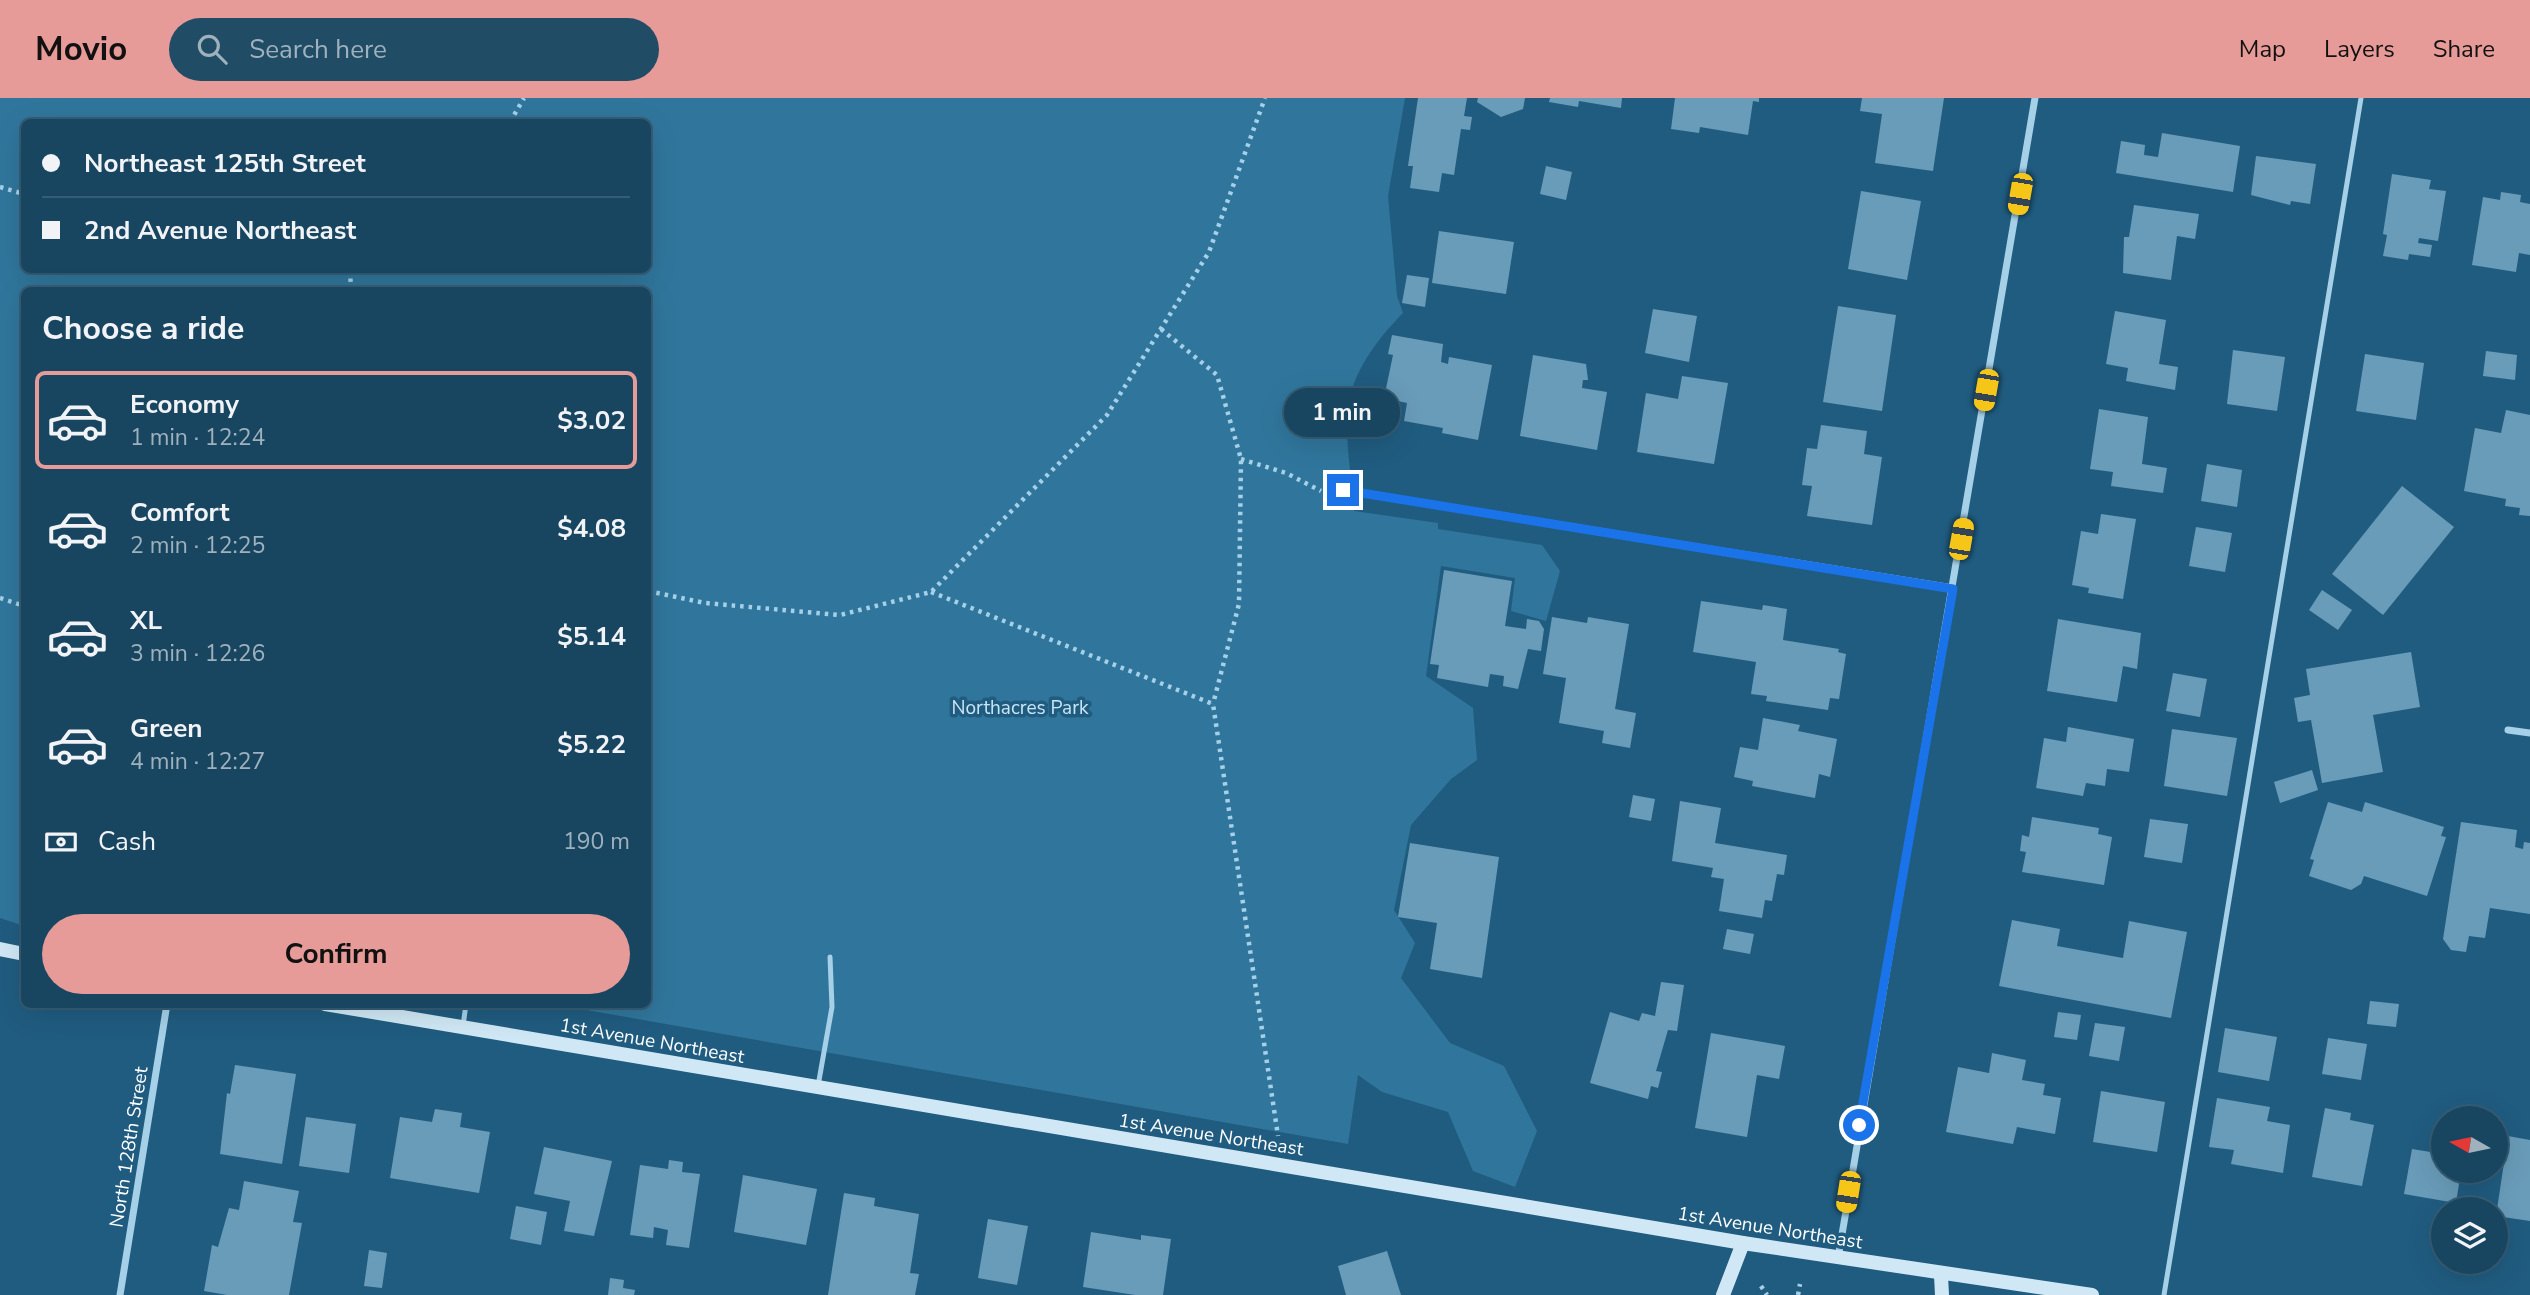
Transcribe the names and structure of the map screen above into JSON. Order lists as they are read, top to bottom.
{
  "streets": {
    "street": ["1st Avenue Northeast", "North 128th Street"]
  },
  "parks": ["Northacres Park"],
  "north": "left",
  "page": {
    "header": "Movio",
    "search": "Search here",
    "nav": ["Map", "Layers", "Share"],
    "banner": ["Northeast 125th Street", "2nd Avenue Northeast"],
    "heading": "Choose a ride",
    "list": [
      {
        "name": "Economy",
        "note": "1 min · 12:24",
        "value": "$3.02"
      },
      {
        "name": "Comfort",
        "note": "2 min · 12:25",
        "value": "$4.08"
      },
      {
        "name": "XL",
        "note": "3 min · 12:26",
        "value": "$5.14"
      },
      {
        "name": "Green",
        "note": "4 min · 12:27",
        "value": "$5.22"
      }
    ],
    "bubble": "1 min",
    "pay": ["Cash", "190 m"],
    "buttons": "Confirm"
  }
}
